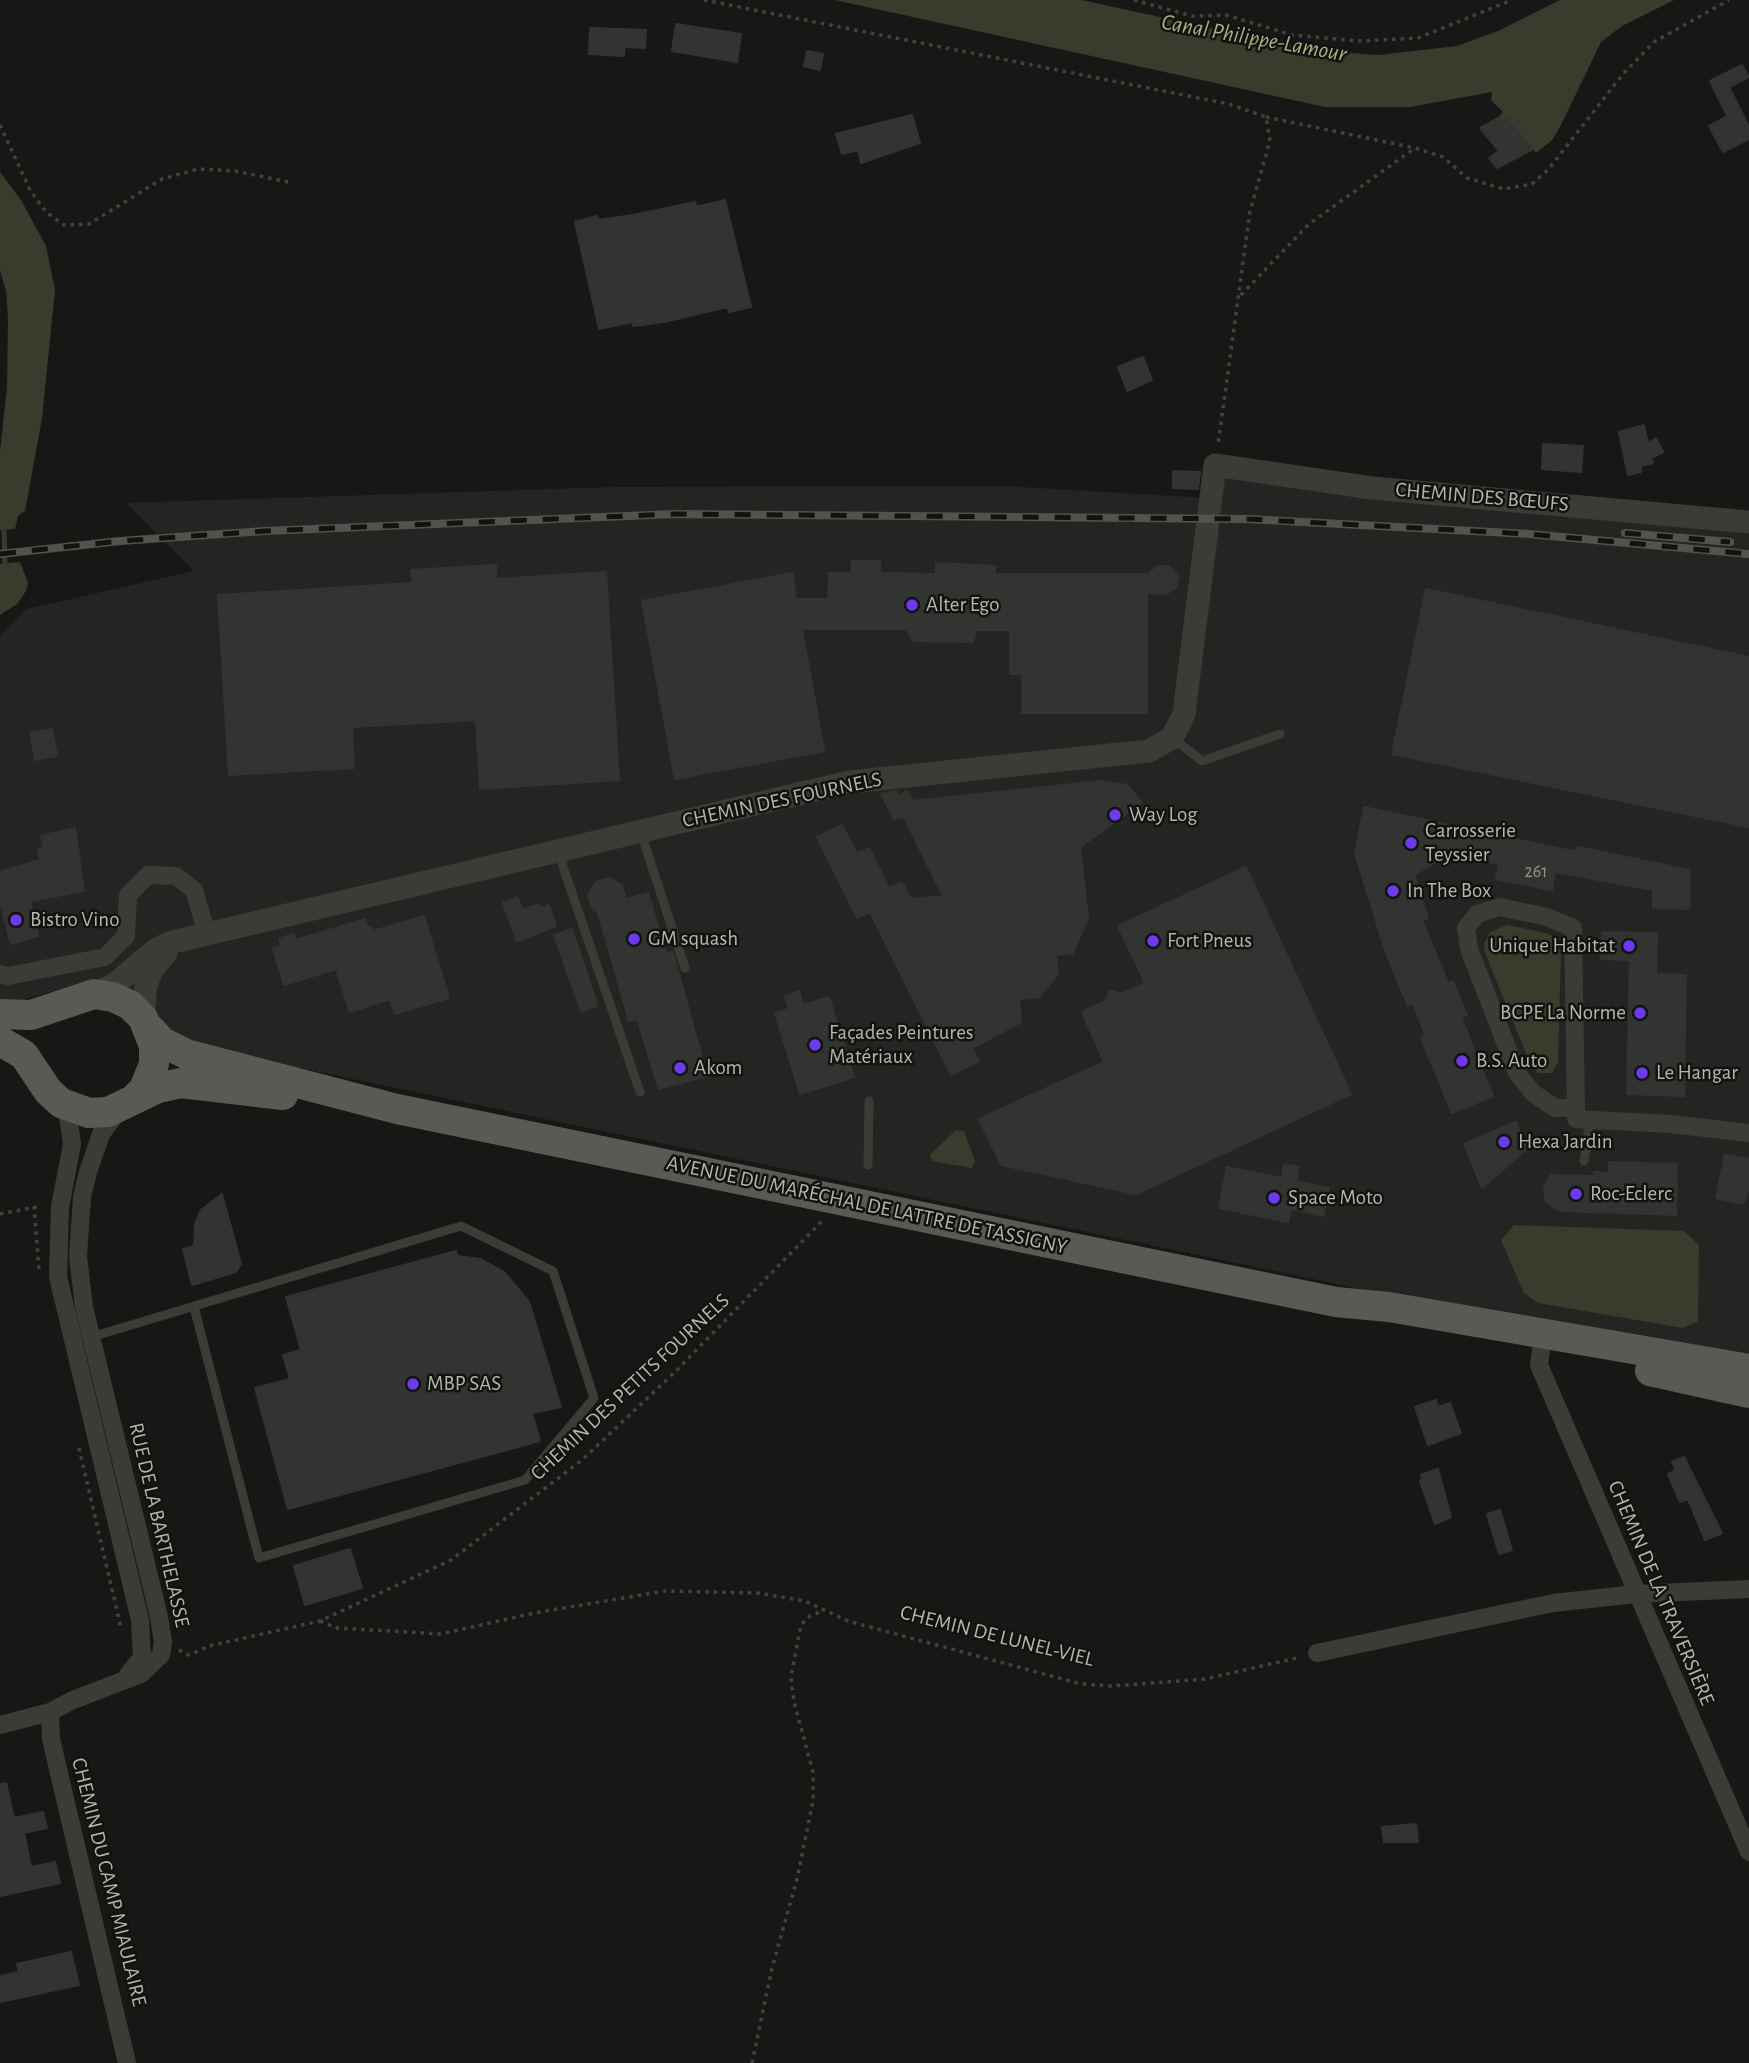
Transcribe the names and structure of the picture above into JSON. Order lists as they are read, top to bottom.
{
  "streets": {
    "main road": ["AVENUE DU MARÉCHAL DE LATTRE DE TASSIGNY"],
    "street": [
      "CHEMIN DES BŒUFS",
      "CHEMIN DES FOURNELS",
      "RUE DE LA BARTHELASSE",
      "CHEMIN DE LA TRAVERSIÈRE",
      "CHEMIN DU CAMP MIAULAIRE"
    ],
    "path": ["CHEMIN DES PETITS FOURNELS", "CHEMIN DE LUNEL-VIEL"]
  },
  "crossings": [
    ["CHEMIN DES FOURNELS", "AVENUE DU MARÉCHAL DE LATTRE DE TASSIGNY"],
    ["CHEMIN DES FOURNELS", "RUE DE LA BARTHELASSE"],
    ["AVENUE DU MARÉCHAL DE LATTRE DE TASSIGNY", "CHEMIN DES PETITS FOURNELS"],
    ["AVENUE DU MARÉCHAL DE LATTRE DE TASSIGNY", "RUE DE LA BARTHELASSE"],
    ["AVENUE DU MARÉCHAL DE LATTRE DE TASSIGNY", "CHEMIN DE LA TRAVERSIÈRE"],
    ["CHEMIN DES PETITS FOURNELS", "CHEMIN DE LUNEL-VIEL"]
  ],
  "water": ["Canal Philippe-Lamour"],
  "places": [
    "Alter Ego",
    "Way Log",
    "Carrosserie Teyssier",
    "In The Box",
    "Bistro Vino",
    "GM squash",
    "Fort Pneus",
    "Unique Habitat",
    "BCPE La Norme",
    "Façades Peintures Matériaux",
    "B.S. Auto",
    "Akom",
    "Le Hangar",
    "Hexa Jardin",
    "Roc-Eclerc",
    "Space Moto",
    "MBP SAS"
  ],
  "house_numbers": ["261"]
}
